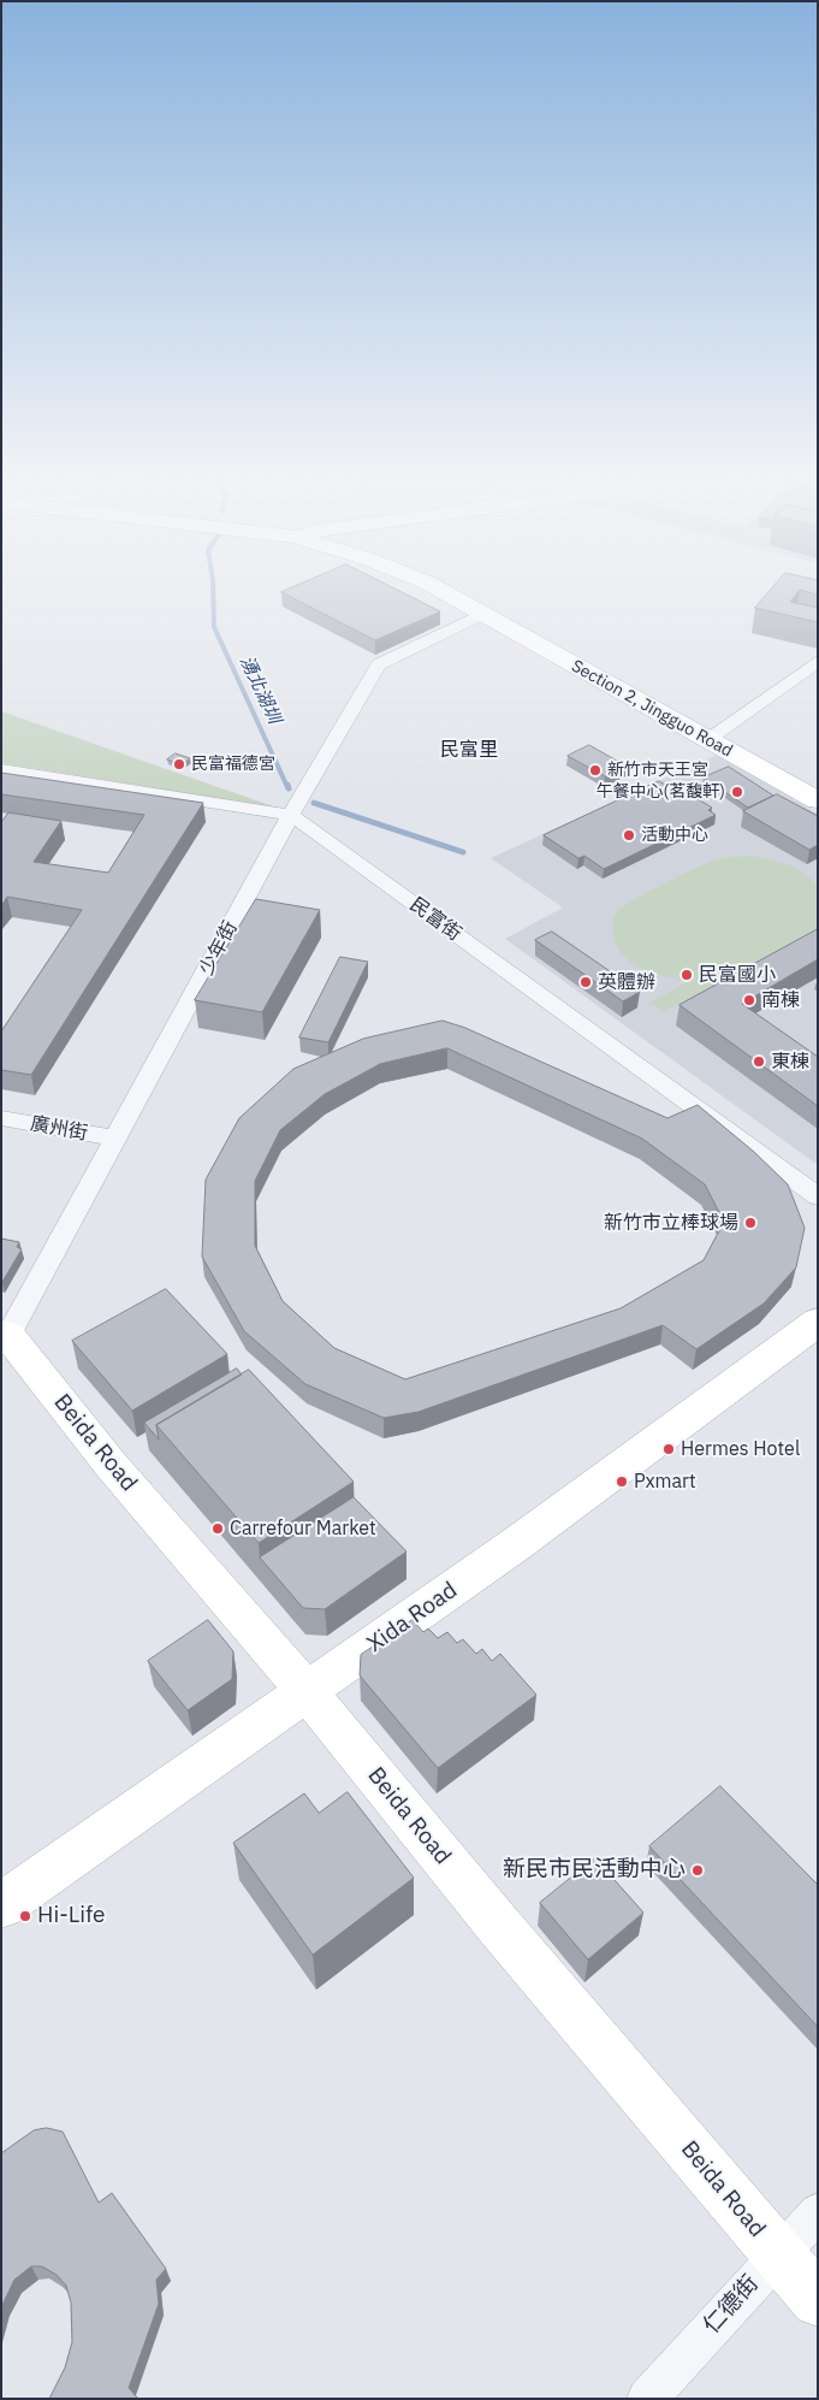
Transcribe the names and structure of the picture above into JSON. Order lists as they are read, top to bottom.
{
  "streets": {
    "main road": ["Section 2, Jingguo Road", "Beida Road", "Xida Road"],
    "street": [
      "民富街",
      "少年街",
      "廣州街",
      "仁德街"
    ]
  },
  "crossings": [
    ["Section 2, Jingguo Road", "少年街"],
    ["民富街", "少年街"],
    ["少年街", "廣州街"],
    ["少年街", "Beida Road"],
    ["Beida Road", "Xida Road"],
    ["Beida Road", "仁德街"]
  ],
  "districts": ["民富里"],
  "water": ["湧北湖圳"],
  "places": [
    "民富福德宮",
    "新竹市天王宮",
    "午餐中心(茗馥軒)",
    "活動中心",
    "民富國小",
    "英體辦",
    "南棟",
    "東棟",
    "新竹市立棒球場",
    "Hermes Hotel",
    "Pxmart",
    "Carrefour Market",
    "新民市民活動中心",
    "Hi-Life"
  ]
}
